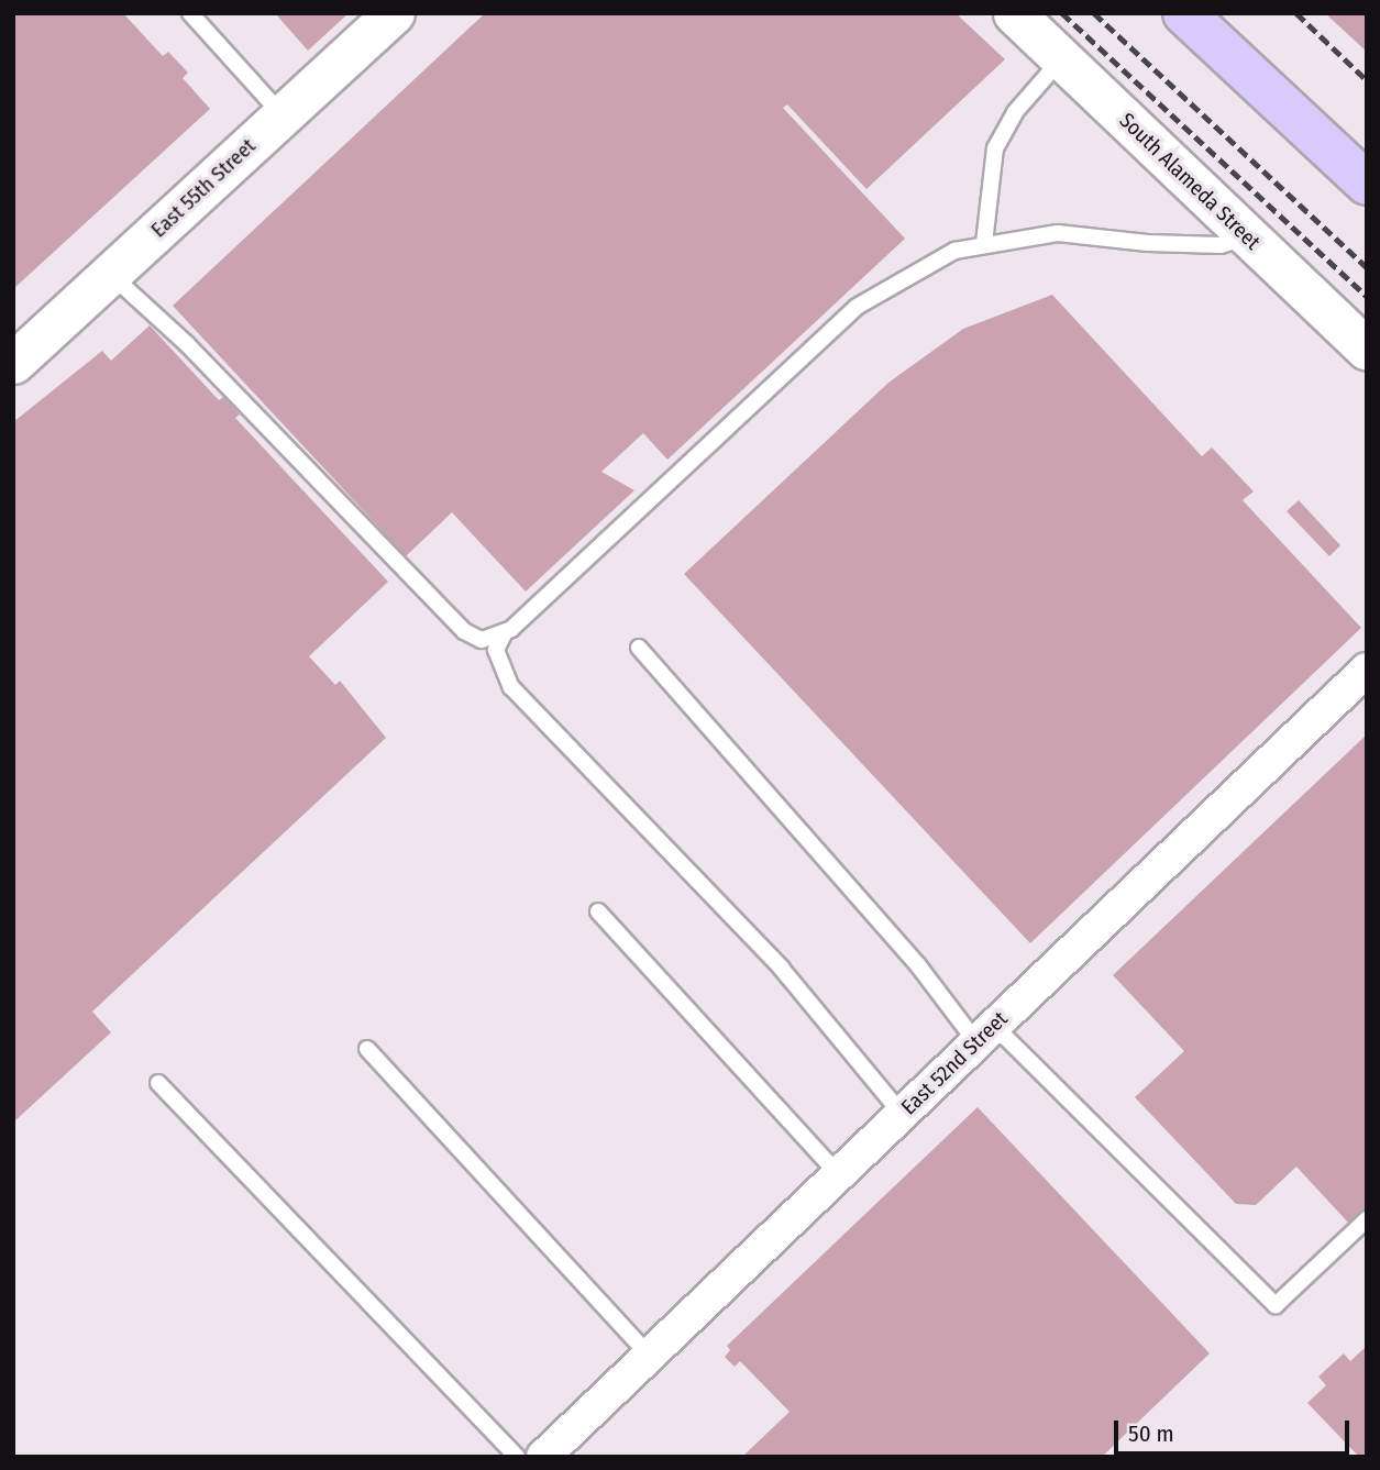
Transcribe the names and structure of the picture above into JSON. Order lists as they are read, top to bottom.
{
  "streets": {
    "street": ["South Alameda Street", "East 55th Street", "East 52nd Street"]
  },
  "scale_bar": "50 m"
}
